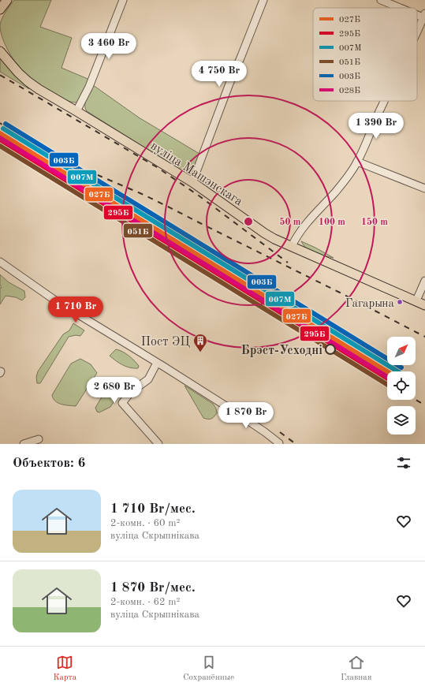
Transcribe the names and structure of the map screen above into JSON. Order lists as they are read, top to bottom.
{
  "streets": {
    "main road": ["вуліца Машэнскага"]
  },
  "places": {
    "other": ["Гагарына", "Брэст-Усходні"],
    "building": ["Пост ЭЦ"]
  },
  "lines": [
    "transit line 003Б",
    "transit line 007М",
    "transit line 027Б",
    "transit line 028Б",
    "transit line 295Б",
    "transit line 051Б"
  ],
  "legend": [
    "027Б",
    "295Б",
    "007М",
    "051Б",
    "003Б",
    "028Б"
  ],
  "north": "top right",
  "page": {
    "price": [
      "3 460 Br",
      "4 750 Br",
      "1 390 Br",
      "1 710 Br",
      "2 680 Br",
      "1 870 Br"
    ],
    "heading": "Объектов: 6",
    "list": [
      {
        "name": "1 710 Br/мес.",
        "note": "2-комн. · 60 m² · вуліца Скрыпнікава"
      },
      {
        "name": "1 870 Br/мес.",
        "note": "2-комн. · 62 m² · вуліца Скрыпнікава"
      }
    ],
    "tabs": ["Карта", "Сохранённые", "Главная"]
  },
  "rings": ["50 m", "100 m", "150 m"]
}
